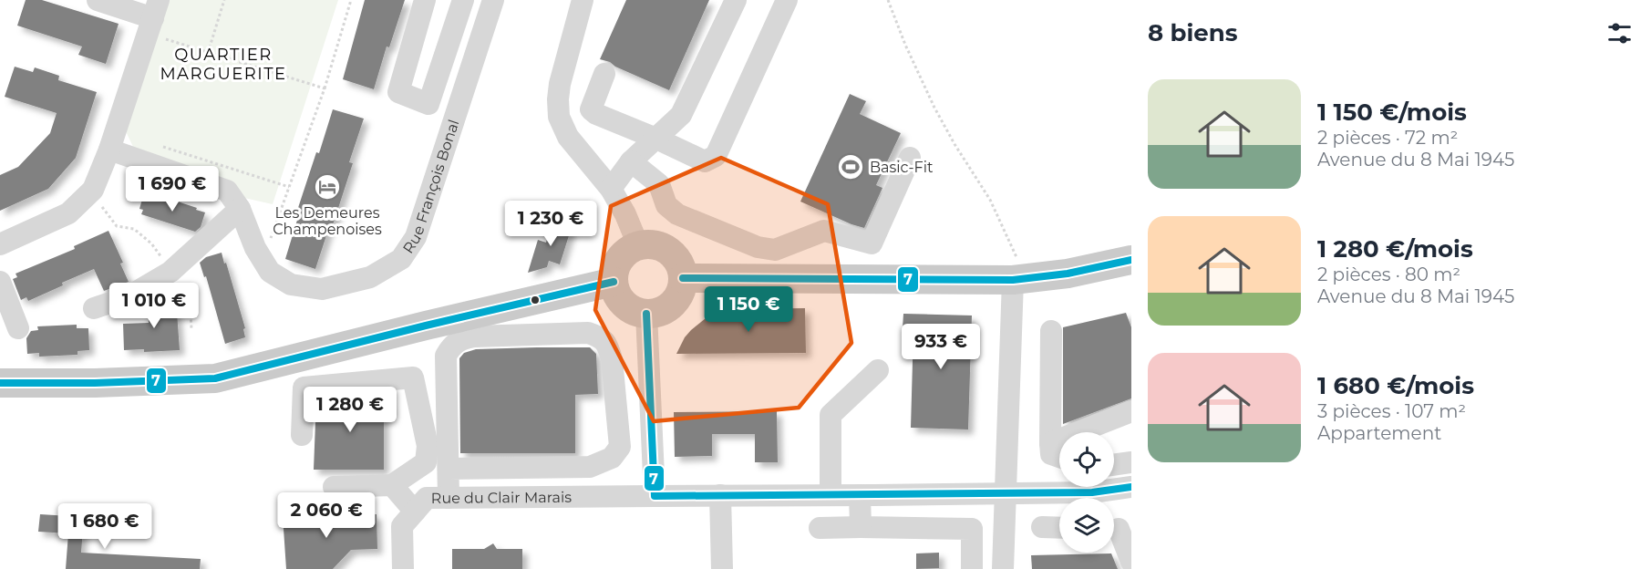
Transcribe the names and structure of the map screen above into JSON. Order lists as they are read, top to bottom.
{
  "streets": {
    "street": ["Rue François Bonal", "Rue du Clair Marais"]
  },
  "districts": ["QUARTIER MARGUERITE"],
  "places": {
    "sports": ["Basic-Fit"],
    "hotel": ["Les Demeures Champenoises"]
  },
  "lines": ["transit line 7"],
  "page": {
    "heading": "8 biens",
    "list": [
      {
        "name": "1 150 €/mois",
        "note": "2 pièces · 72 m² · Avenue du 8 Mai 1945"
      },
      {
        "name": "1 280 €/mois",
        "note": "2 pièces · 80 m² · Avenue du 8 Mai 1945"
      },
      {
        "name": "1 680 €/mois",
        "note": "3 pièces · 107 m² · Appartement"
      }
    ],
    "price": [
      "1 690 €",
      "1 230 €",
      "1 010 €",
      "1 150 €",
      "933 €",
      "1 280 €",
      "2 060 €",
      "1 680 €"
    ]
  }
}
